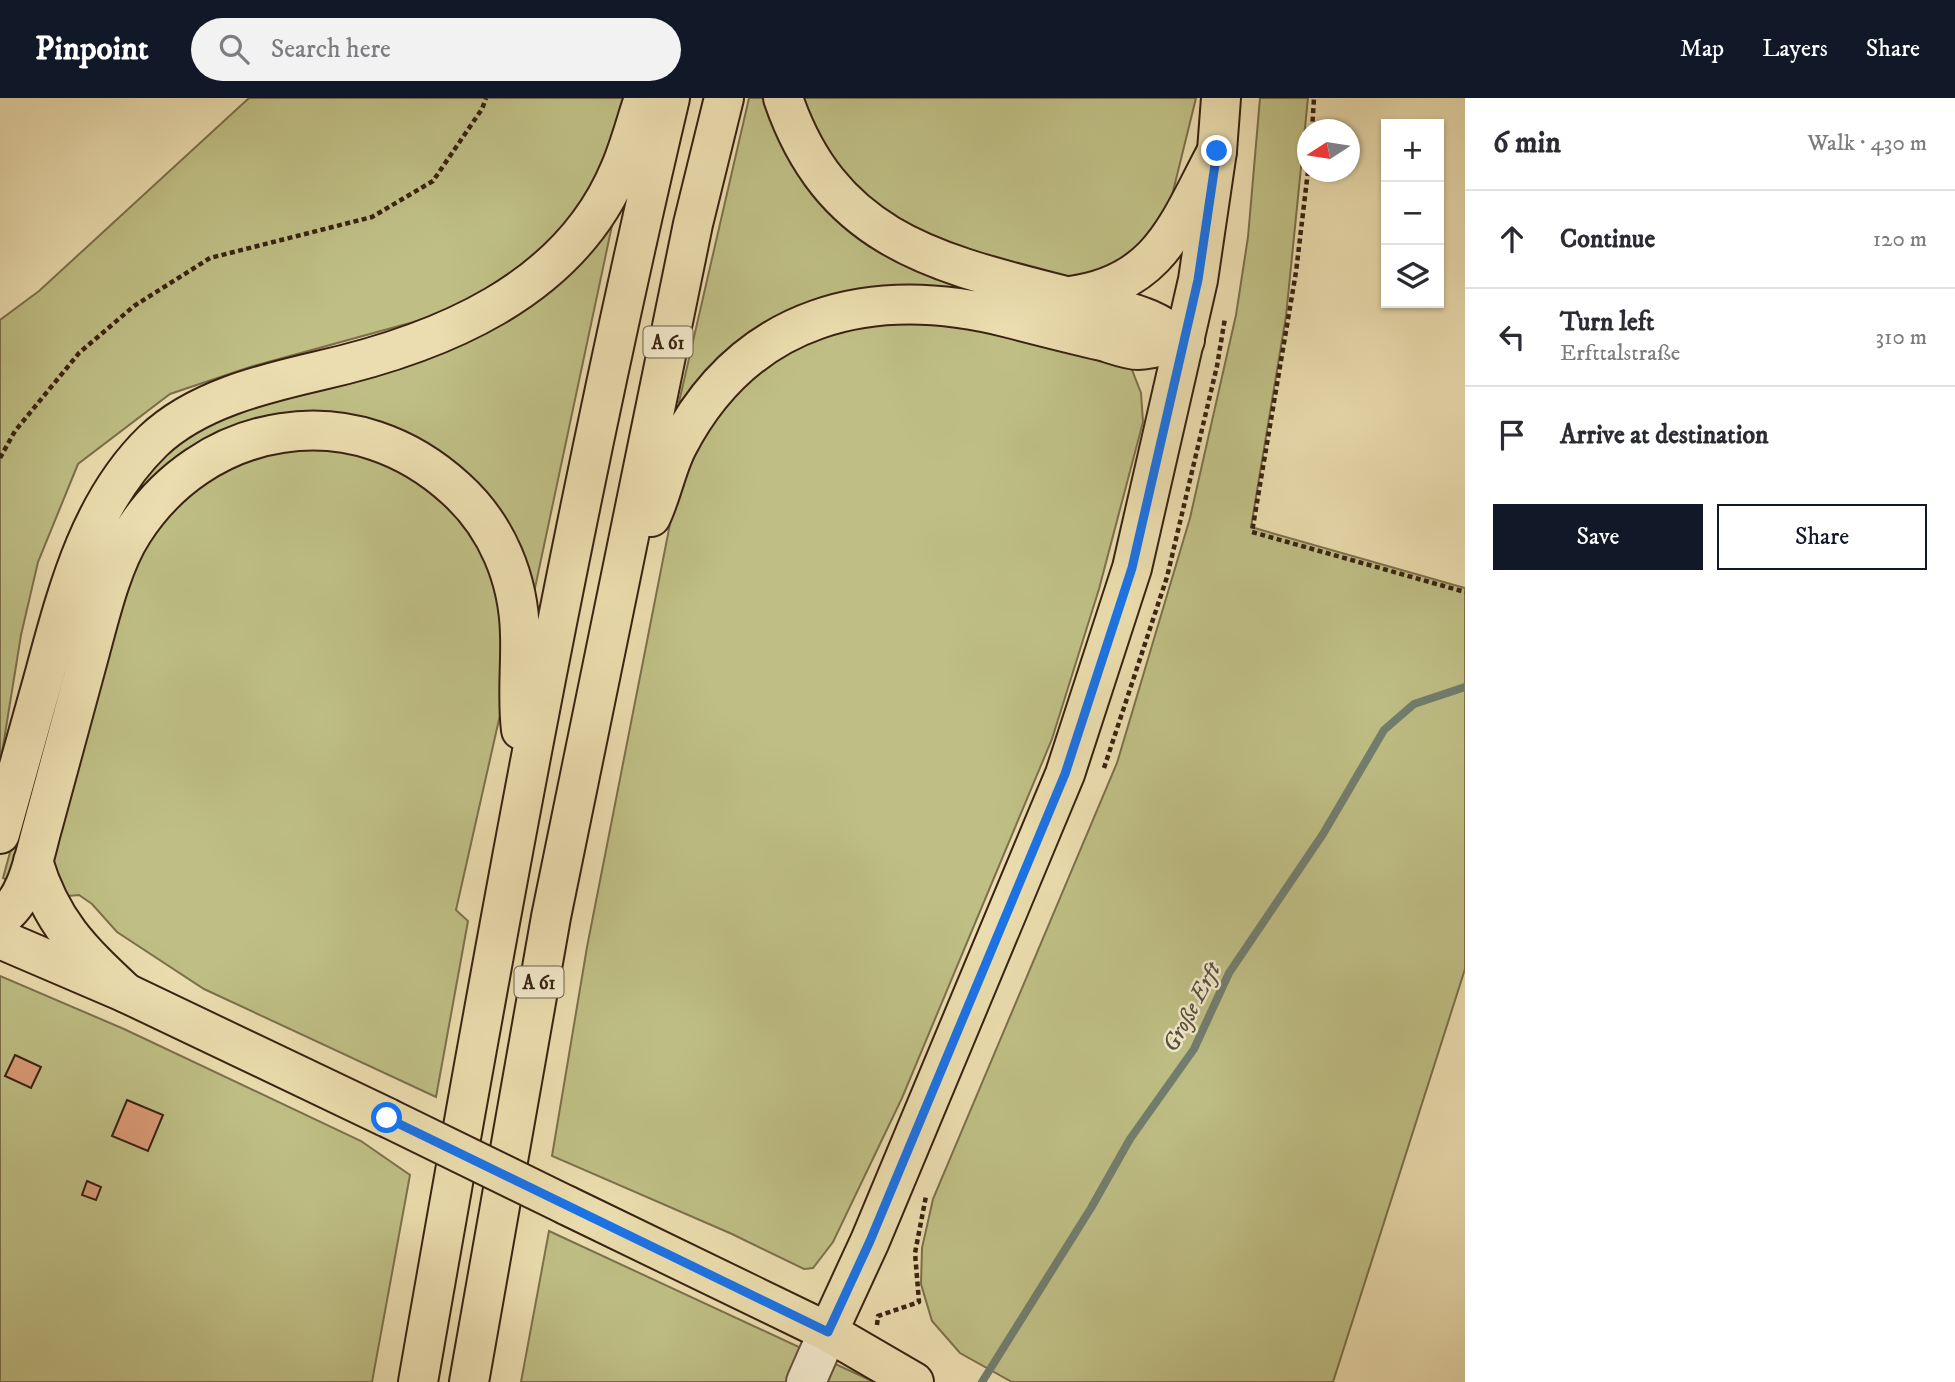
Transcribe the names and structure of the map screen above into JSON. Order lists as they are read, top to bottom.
{
  "streets": {
    "main road": ["A 61"]
  },
  "water": ["Große Erft"],
  "north": "left",
  "page": {
    "header": "Pinpoint",
    "search": "Search here",
    "nav": ["Map", "Layers", "Share"],
    "heading": ["6 min", "Walk · 430 m"],
    "map_buttons": ["+", "−"],
    "list": [
      ["Continue", "120 m"],
      ["Turn left", "Erfttalstraße", "310 m"],
      "Arrive at destination"
    ],
    "buttons": ["Save", "Share"]
  }
}
